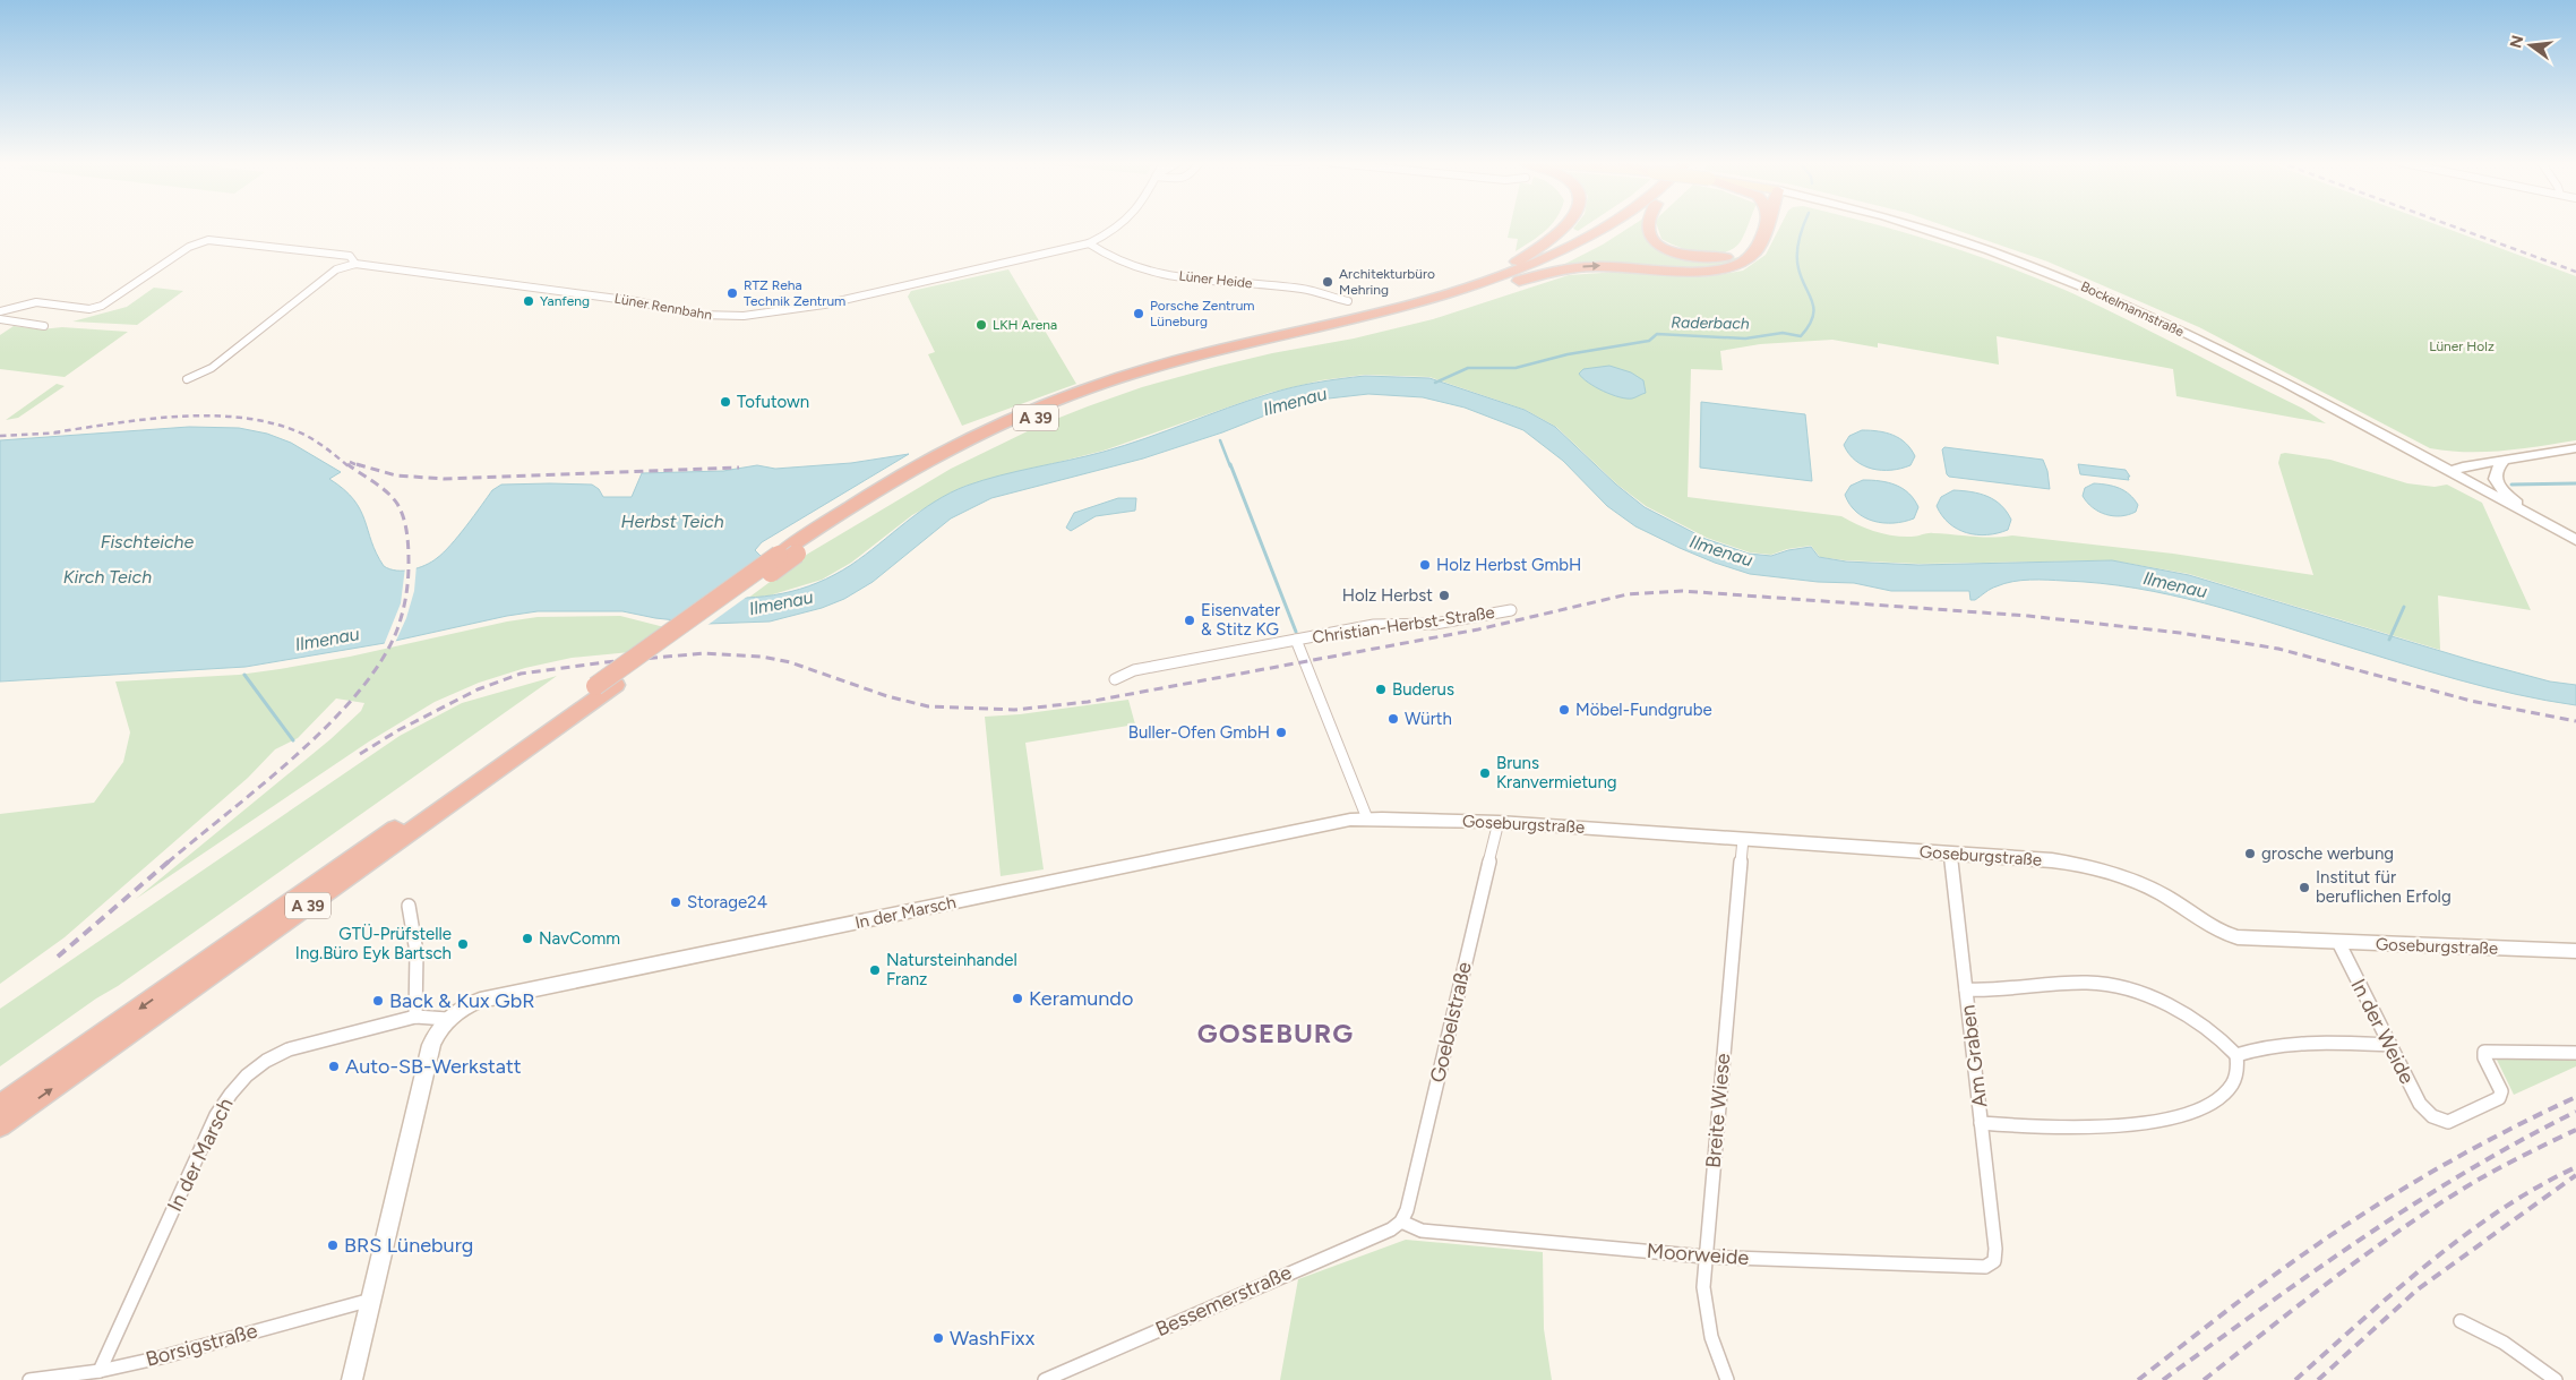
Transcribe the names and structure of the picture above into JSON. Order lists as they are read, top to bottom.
{
  "streets": {
    "highway": ["A 39"],
    "street": [
      "Lüner Heide",
      "Lüner Rennbahn",
      "Bockelmannstraße",
      "Christian-Herbst-Straße",
      "Goseburgstraße",
      "In der Marsch",
      "Goebelstraße",
      "In der Weide",
      "Am Graben",
      "Breite Wiese",
      "Moorweide",
      "Bessemerstraße",
      "Borsigstraße"
    ]
  },
  "crossings": [
    ["Lüner Heide", "Lüner Rennbahn"],
    ["Christian-Herbst-Straße", "Goseburgstraße"],
    ["Christian-Herbst-Straße", "In der Marsch"],
    ["Goseburgstraße", "In der Marsch"],
    ["Goseburgstraße", "Goebelstraße"],
    ["Goseburgstraße", "In der Weide"],
    ["Goseburgstraße", "Am Graben"],
    ["Goseburgstraße", "Breite Wiese"],
    ["In der Marsch", "Borsigstraße"],
    ["Goebelstraße", "Moorweide"],
    ["Goebelstraße", "Bessemerstraße"],
    ["Am Graben", "Moorweide"],
    ["Breite Wiese", "Moorweide"],
    ["Moorweide", "Bessemerstraße"]
  ],
  "districts": ["GOSEBURG"],
  "water": [
    "Raderbach",
    "Ilmenau",
    "Herbst Teich",
    "Fischteiche",
    "Kirch Teich"
  ],
  "parks": ["Lüner Holz"],
  "places": [
    "Architekturbüro Mehring",
    "RTZ Reha Technik Zentrum",
    "Yanfeng",
    "Porsche Zentrum Lüneburg",
    "LKH Arena",
    "Tofutown",
    "Holz Herbst GmbH",
    "Holz Herbst",
    "Eisenvater & Stitz KG",
    "Buderus",
    "Möbel-Fundgrube",
    "Würth",
    "Buller-Ofen GmbH",
    "Bruns Kranvermietung",
    "grosche werbung",
    "Institut für beruflichen Erfolg",
    "Storage24",
    "NavComm",
    "GTÜ-Prüfstelle Ing.Büro Eyk Bartsch",
    "Natursteinhandel Franz",
    "Keramundo",
    "Back & Kux GbR",
    "Auto-SB-Werkstatt",
    "BRS Lüneburg",
    "WashFixx"
  ],
  "north": "left"
}
